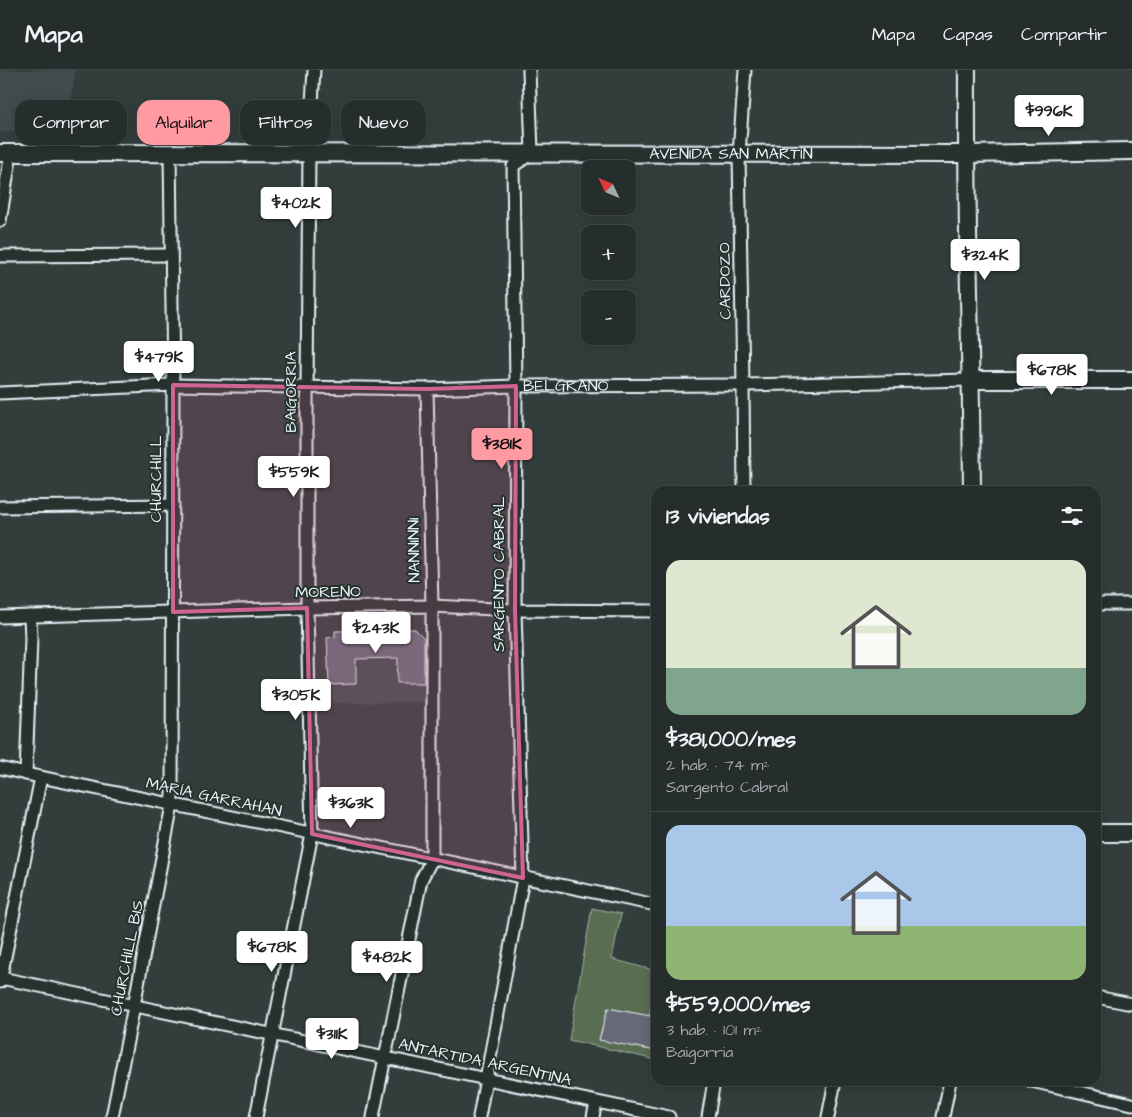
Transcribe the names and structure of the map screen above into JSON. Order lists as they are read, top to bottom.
{
  "streets": {
    "street": [
      "AVENIDA SAN MARTÍN",
      "CARDOZO",
      "BELGRANO",
      "BAIGORRIA",
      "CHURCHILL",
      "NANNINNI",
      "SARGENTO CABRAL",
      "MORENO",
      "MARÍA GARRAHAN",
      "CHURCHILL BIS",
      "ANTARTIDA ARGENTINA"
    ]
  },
  "crossings": [
    ["AVENIDA SAN MARTÍN", "CARDOZO"],
    ["AVENIDA SAN MARTÍN", "BAIGORRIA"],
    ["AVENIDA SAN MARTÍN", "CHURCHILL"],
    ["AVENIDA SAN MARTÍN", "SARGENTO CABRAL"],
    ["CARDOZO", "BELGRANO"],
    ["BELGRANO", "BAIGORRIA"],
    ["BELGRANO", "CHURCHILL"],
    ["BELGRANO", "NANNINNI"],
    ["BELGRANO", "SARGENTO CABRAL"],
    ["BAIGORRIA", "MORENO"],
    ["BAIGORRIA", "MARÍA GARRAHAN"],
    ["BAIGORRIA", "ANTARTIDA ARGENTINA"],
    ["CHURCHILL", "MORENO"],
    ["CHURCHILL", "MARÍA GARRAHAN"],
    ["CHURCHILL", "CHURCHILL BIS"],
    ["NANNINNI", "MORENO"],
    ["NANNINNI", "MARÍA GARRAHAN"],
    ["SARGENTO CABRAL", "MORENO"],
    ["SARGENTO CABRAL", "MARÍA GARRAHAN"],
    ["SARGENTO CABRAL", "ANTARTIDA ARGENTINA"],
    ["MARÍA GARRAHAN", "CHURCHILL BIS"],
    ["CHURCHILL BIS", "ANTARTIDA ARGENTINA"]
  ],
  "north": "top left",
  "page": {
    "header": "Mapa",
    "nav": ["Mapa", "Capas", "Compartir"],
    "price": [
      "$996K",
      "$402K",
      "$324K",
      "$479K",
      "$678K",
      "$381K",
      "$559K",
      "$243K",
      "$305K",
      "$363K",
      "$678K",
      "$482K",
      "$311K"
    ],
    "chip": [
      "Comprar",
      "Alquilar",
      "Filtros",
      "Nuevo"
    ],
    "map_buttons": ["+", "−"],
    "heading": "13 viviendas",
    "list": [
      {
        "name": "$381,000/mes",
        "note": "2 hab. · 74 m² · Sargento Cabral"
      },
      {
        "name": "$559,000/mes",
        "note": "3 hab. · 101 m² · Baigorria"
      }
    ]
  }
}
